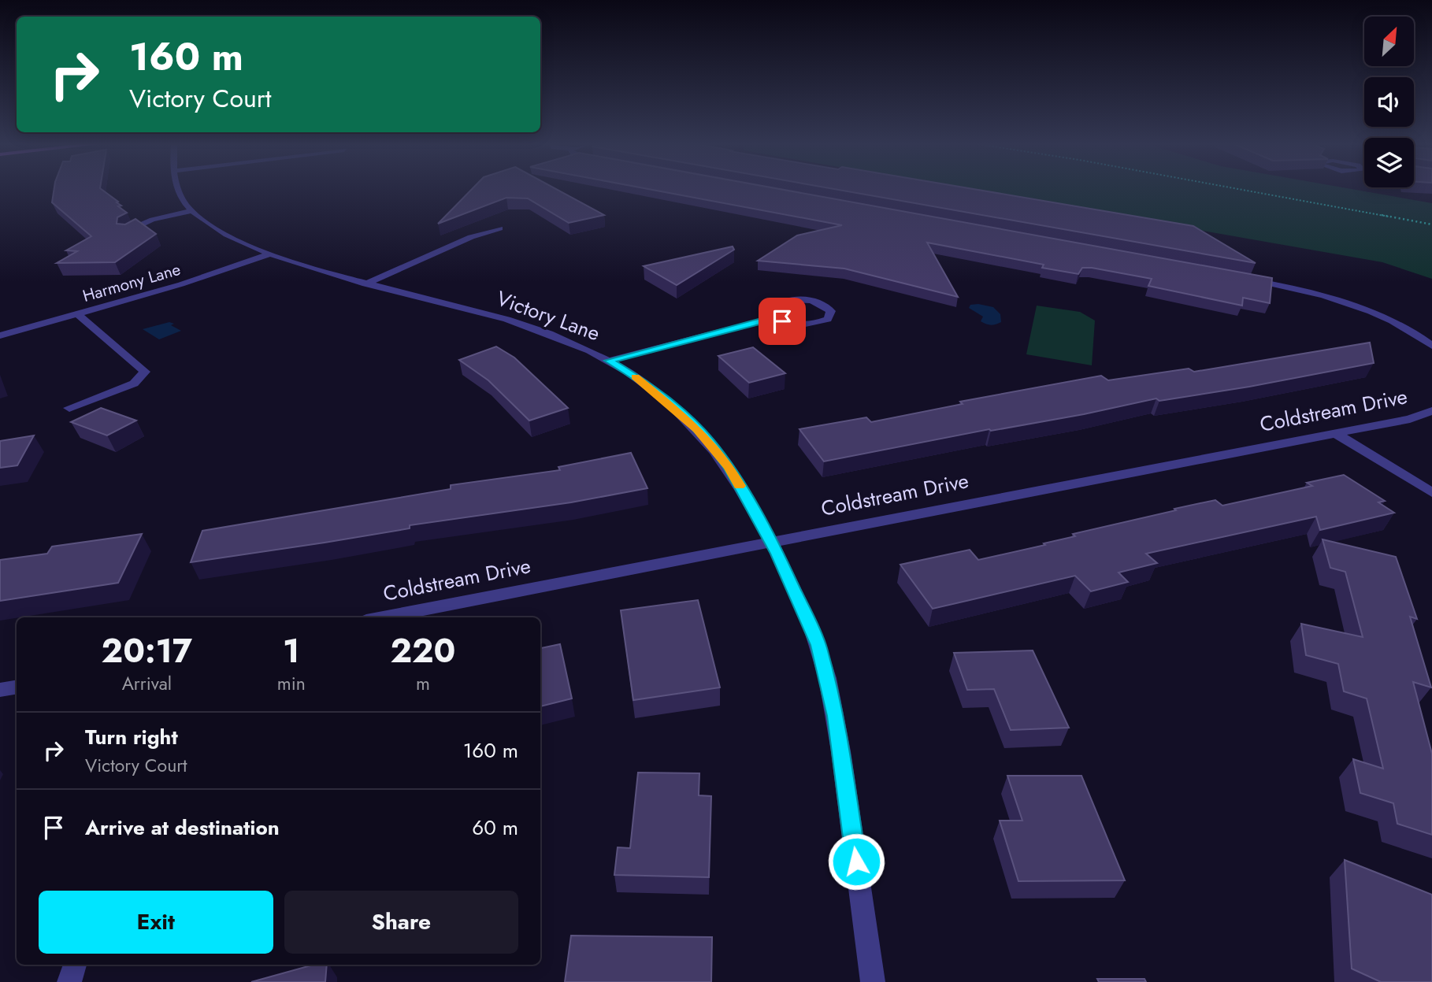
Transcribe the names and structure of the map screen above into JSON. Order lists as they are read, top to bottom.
{
  "streets": {
    "street": ["Harmony Lane", "Victory Lane", "Coldstream Drive"]
  },
  "crossings": [
    ["Harmony Lane", "Victory Lane"],
    ["Victory Lane", "Coldstream Drive"]
  ],
  "north": "top right",
  "page": {
    "turn": ["160 m", "Victory Court"],
    "eta": [
      "20:17",
      "Arrival",
      "1",
      "min",
      "220",
      "m"
    ],
    "list": [
      {
        "name": "Turn right",
        "note": "Victory Court",
        "value": "160 m"
      },
      {
        "name": "Arrive at destination",
        "value": "60 m"
      }
    ],
    "buttons": ["Exit", "Share"]
  }
}
